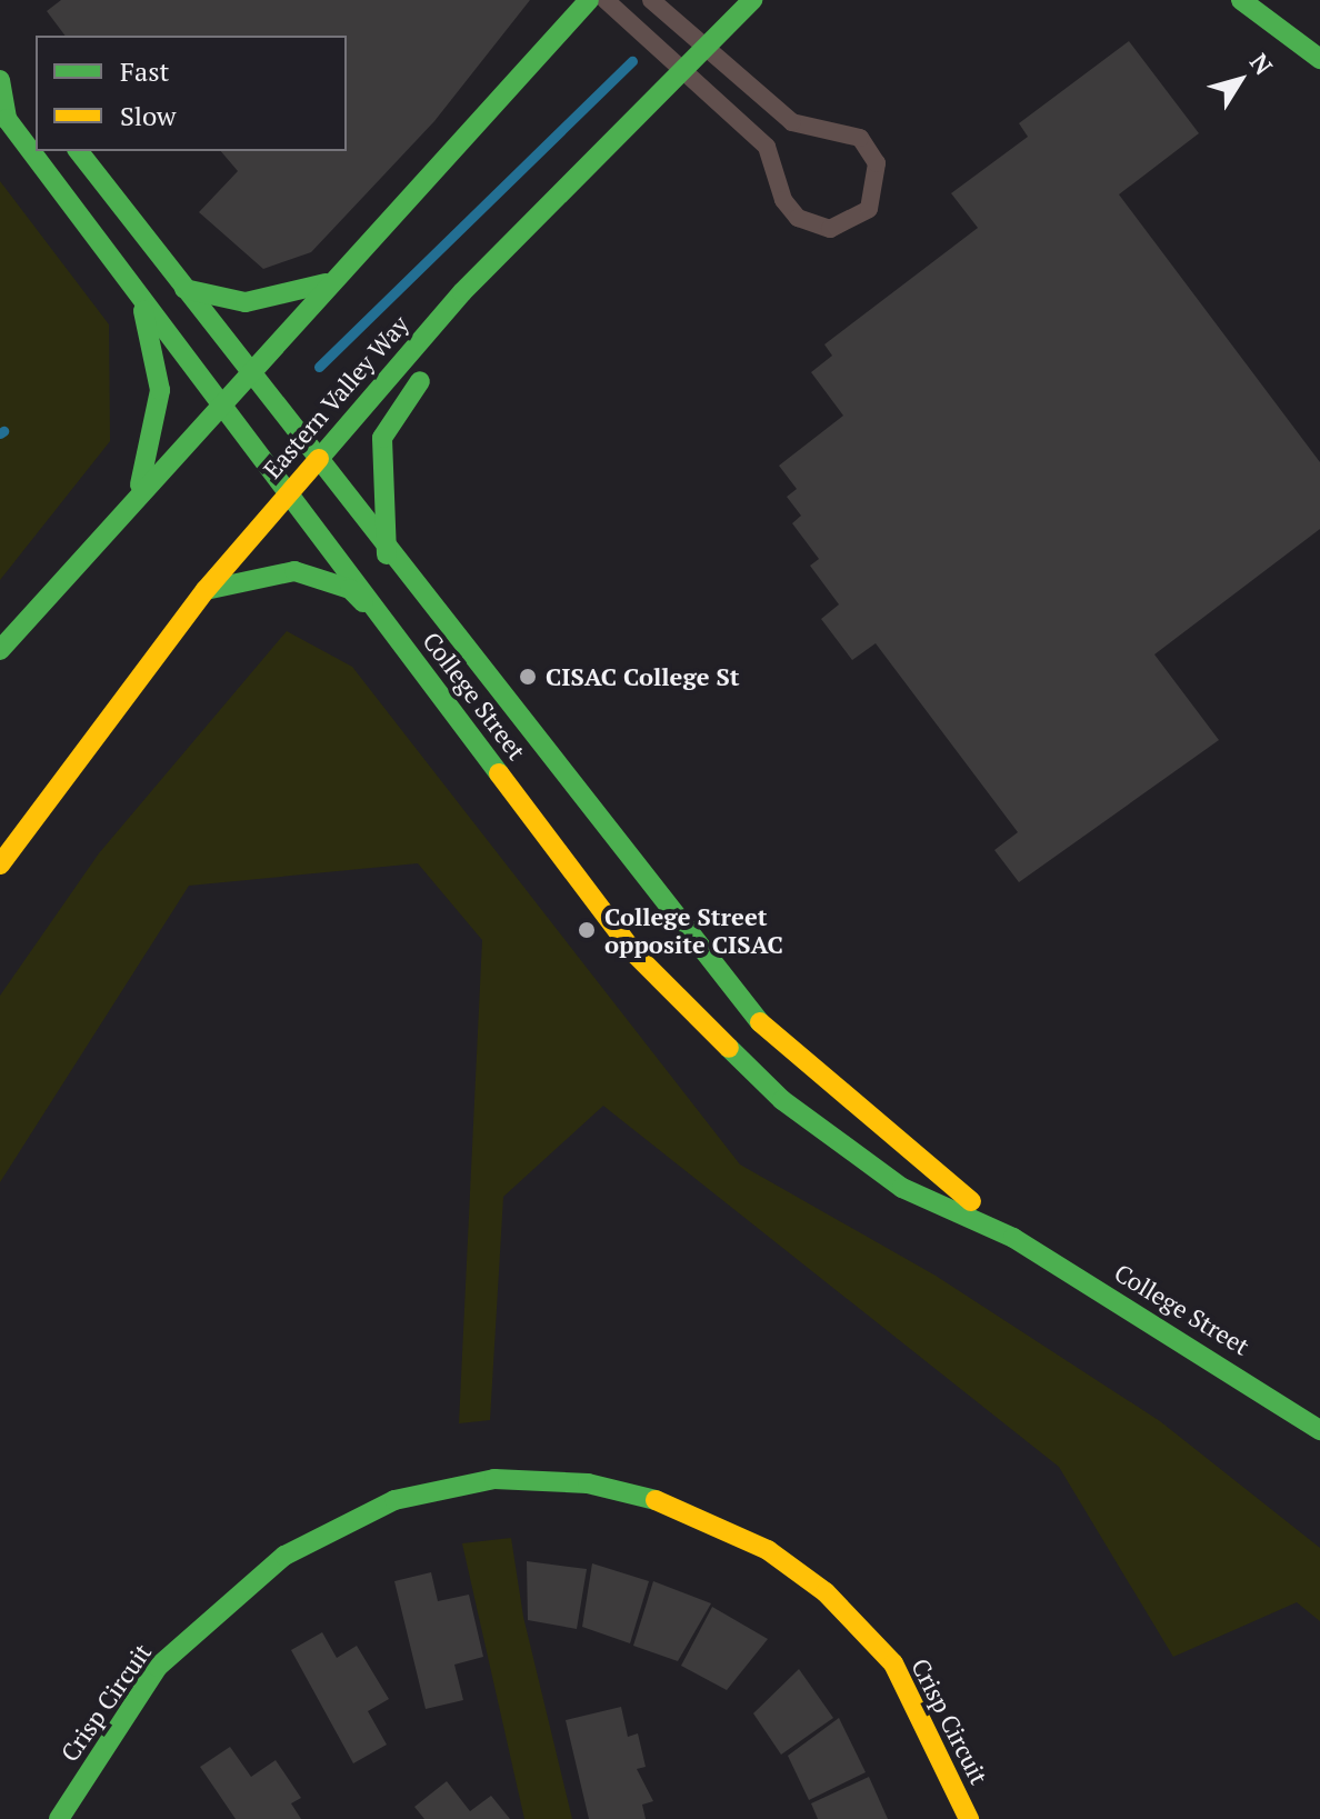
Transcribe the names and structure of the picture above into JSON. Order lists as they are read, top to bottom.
{
  "streets": {
    "street": ["Eastern Valley Way", "College Street", "Crisp Circuit"]
  },
  "crossings": [
    ["Eastern Valley Way", "College Street"]
  ],
  "places": ["CISAC College St", "College Street opposite CISAC"],
  "legend": ["Fast", "Slow"],
  "north": "top right"
}
